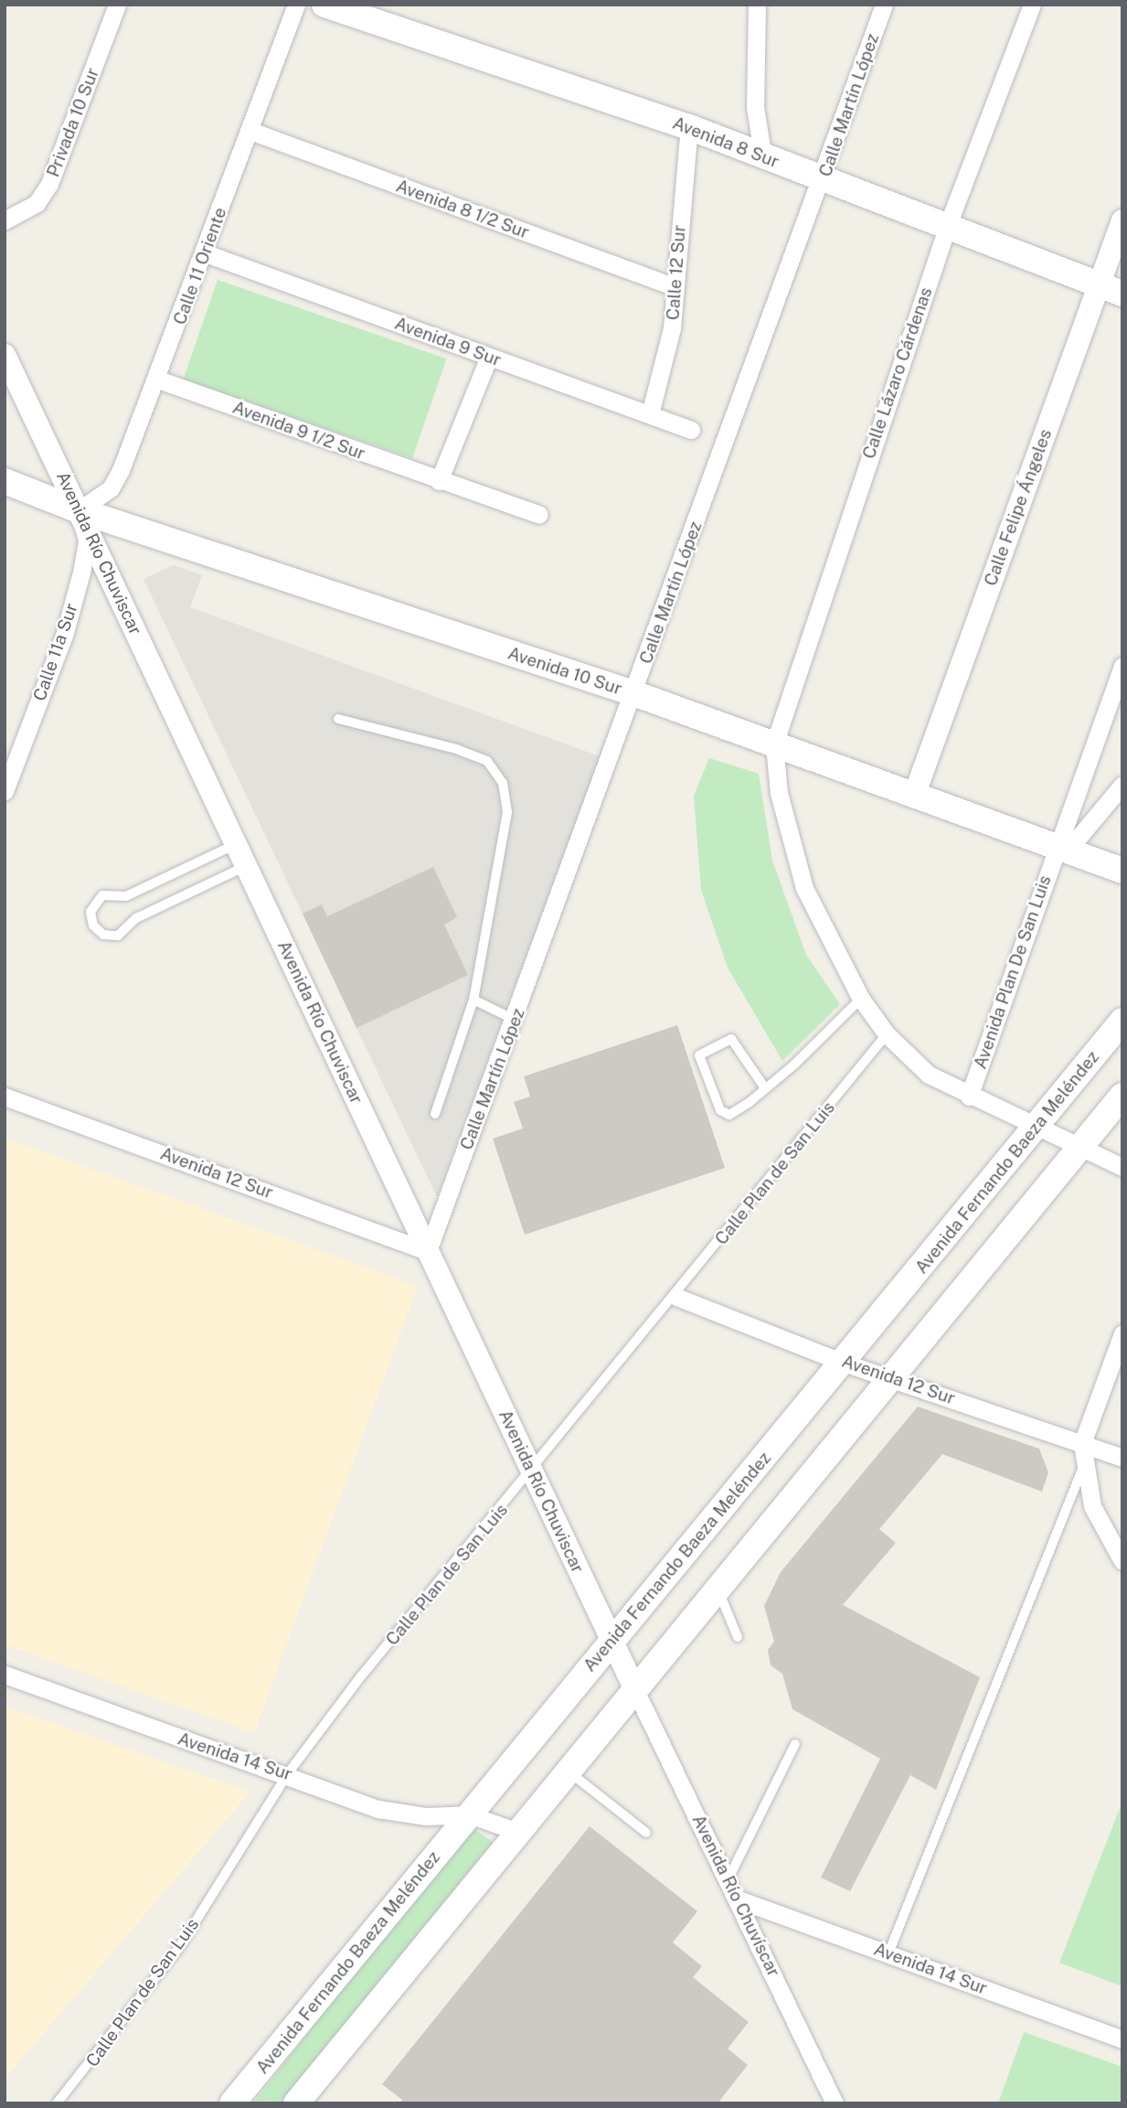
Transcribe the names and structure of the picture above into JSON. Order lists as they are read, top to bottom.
{
  "streets": {
    "main road": ["Avenida 8 Sur", "Avenida 10 Sur", "Avenida Fernando Baeza Meléndez"],
    "street": [
      "Calle Martín López",
      "Privada 10 Sur",
      "Avenida 8 1/2 Sur",
      "Calle 11 Oriente",
      "Calle 12 Sur",
      "Avenida 9 Sur",
      "Calle Lázaro Cárdenas",
      "Avenida 9 1/2 Sur",
      "Calle Felipe Ángeles",
      "Avenida Río Chuviscar",
      "Calle 11a Sur",
      "Avenida Plan De San Luis",
      "Avenida 12 Sur",
      "Avenida 14 Sur",
      "Avenida Río Chuvíscar"
    ],
    "lane": ["Calle Plan de San Luis"]
  },
  "crossings": [
    ["Calle Martín López", "Avenida 8 Sur"],
    ["Calle Martín López", "Avenida Río Chuviscar"],
    ["Calle Martín López", "Avenida 10 Sur"],
    ["Calle Martín López", "Avenida 12 Sur"],
    ["Avenida 8 Sur", "Calle 12 Sur"],
    ["Avenida 8 Sur", "Calle Lázaro Cárdenas"],
    ["Avenida 8 Sur", "Calle Felipe Ángeles"],
    ["Avenida 8 1/2 Sur", "Calle 11 Oriente"],
    ["Avenida 8 1/2 Sur", "Calle 12 Sur"],
    ["Calle 11 Oriente", "Avenida 9 Sur"],
    ["Calle 11 Oriente", "Avenida 9 1/2 Sur"],
    ["Calle 11 Oriente", "Avenida Río Chuviscar"],
    ["Calle 11 Oriente", "Calle 11a Sur"],
    ["Calle 11 Oriente", "Avenida 10 Sur"],
    ["Calle 12 Sur", "Avenida 9 Sur"],
    ["Calle Lázaro Cárdenas", "Avenida 10 Sur"],
    ["Calle Felipe Ángeles", "Avenida 10 Sur"],
    ["Avenida Río Chuviscar", "Calle 11a Sur"],
    ["Avenida Río Chuviscar", "Avenida 10 Sur"],
    ["Avenida Río Chuviscar", "Avenida Fernando Baeza Meléndez"],
    ["Avenida Río Chuviscar", "Avenida 12 Sur"],
    ["Avenida Río Chuviscar", "Calle Plan de San Luis"],
    ["Avenida Río Chuviscar", "Avenida Río Chuvíscar"],
    ["Calle 11a Sur", "Avenida 10 Sur"],
    ["Avenida 10 Sur", "Avenida Plan De San Luis"],
    ["Avenida Fernando Baeza Meléndez", "Avenida 12 Sur"],
    ["Avenida Fernando Baeza Meléndez", "Avenida 14 Sur"],
    ["Avenida 12 Sur", "Calle Plan de San Luis"],
    ["Calle Plan de San Luis", "Avenida 14 Sur"],
    ["Avenida 14 Sur", "Avenida Río Chuvíscar"]
  ]
}
